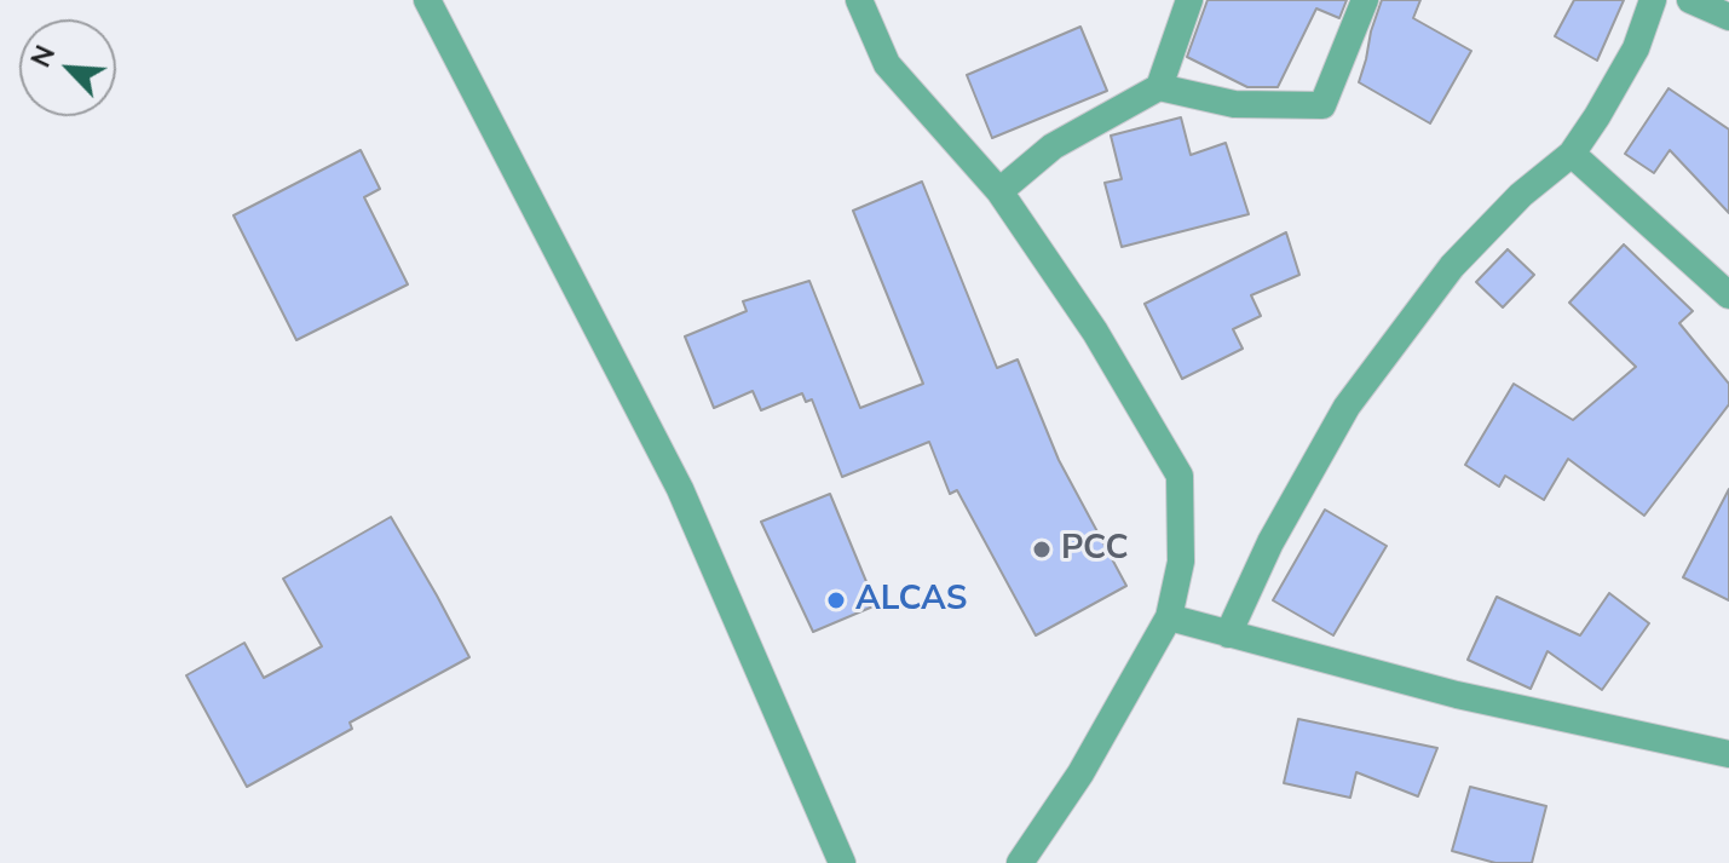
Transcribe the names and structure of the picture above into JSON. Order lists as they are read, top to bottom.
{
  "places": ["PCC", "ALCAS"],
  "north": "top left"
}
